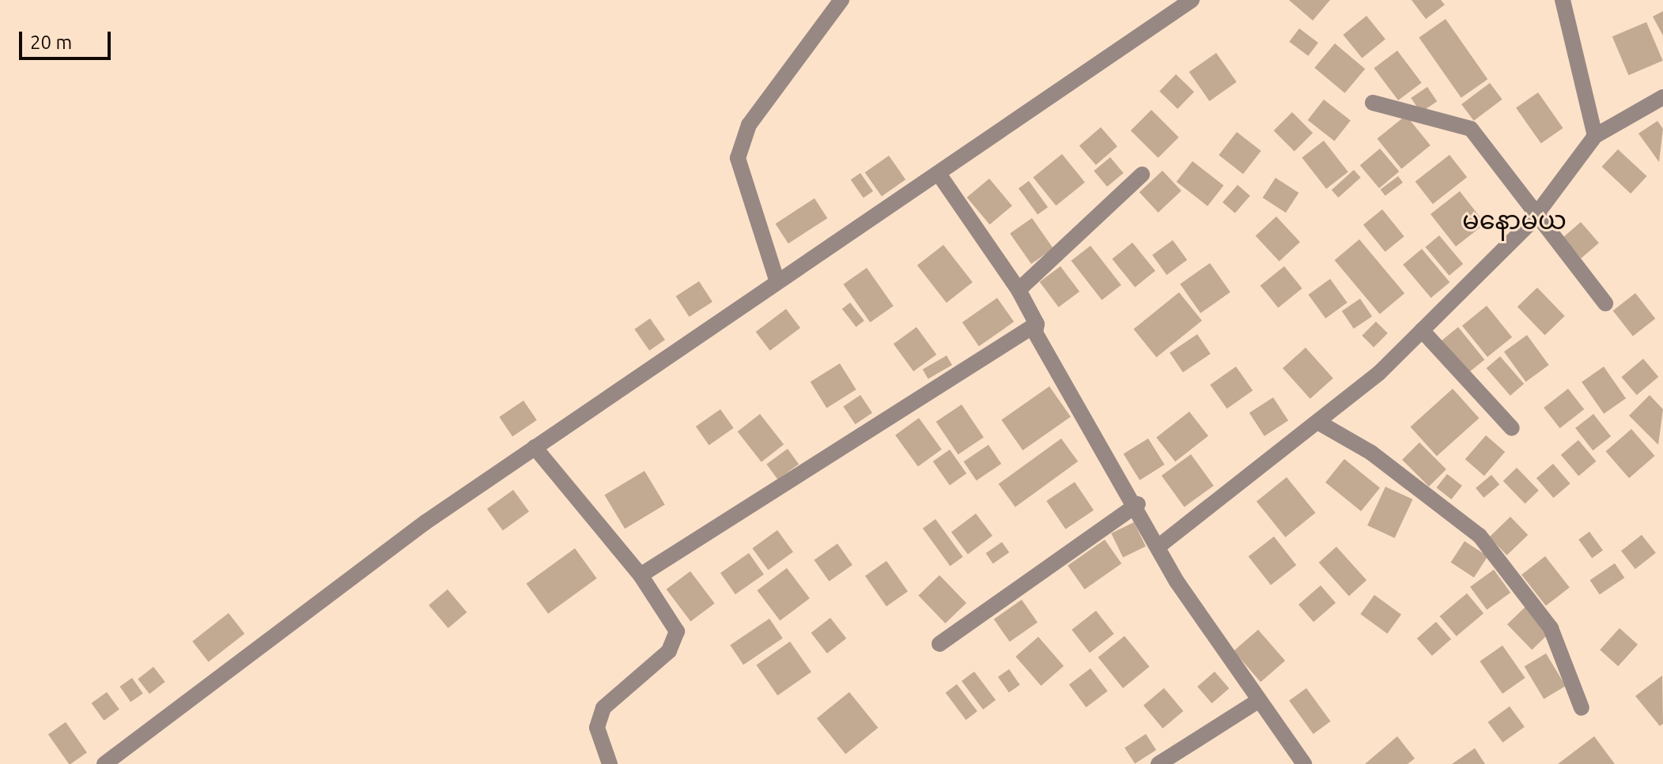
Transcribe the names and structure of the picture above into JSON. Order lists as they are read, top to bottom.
{
  "districts": ["မနောမယ"],
  "scale_bar": "20 m"
}
